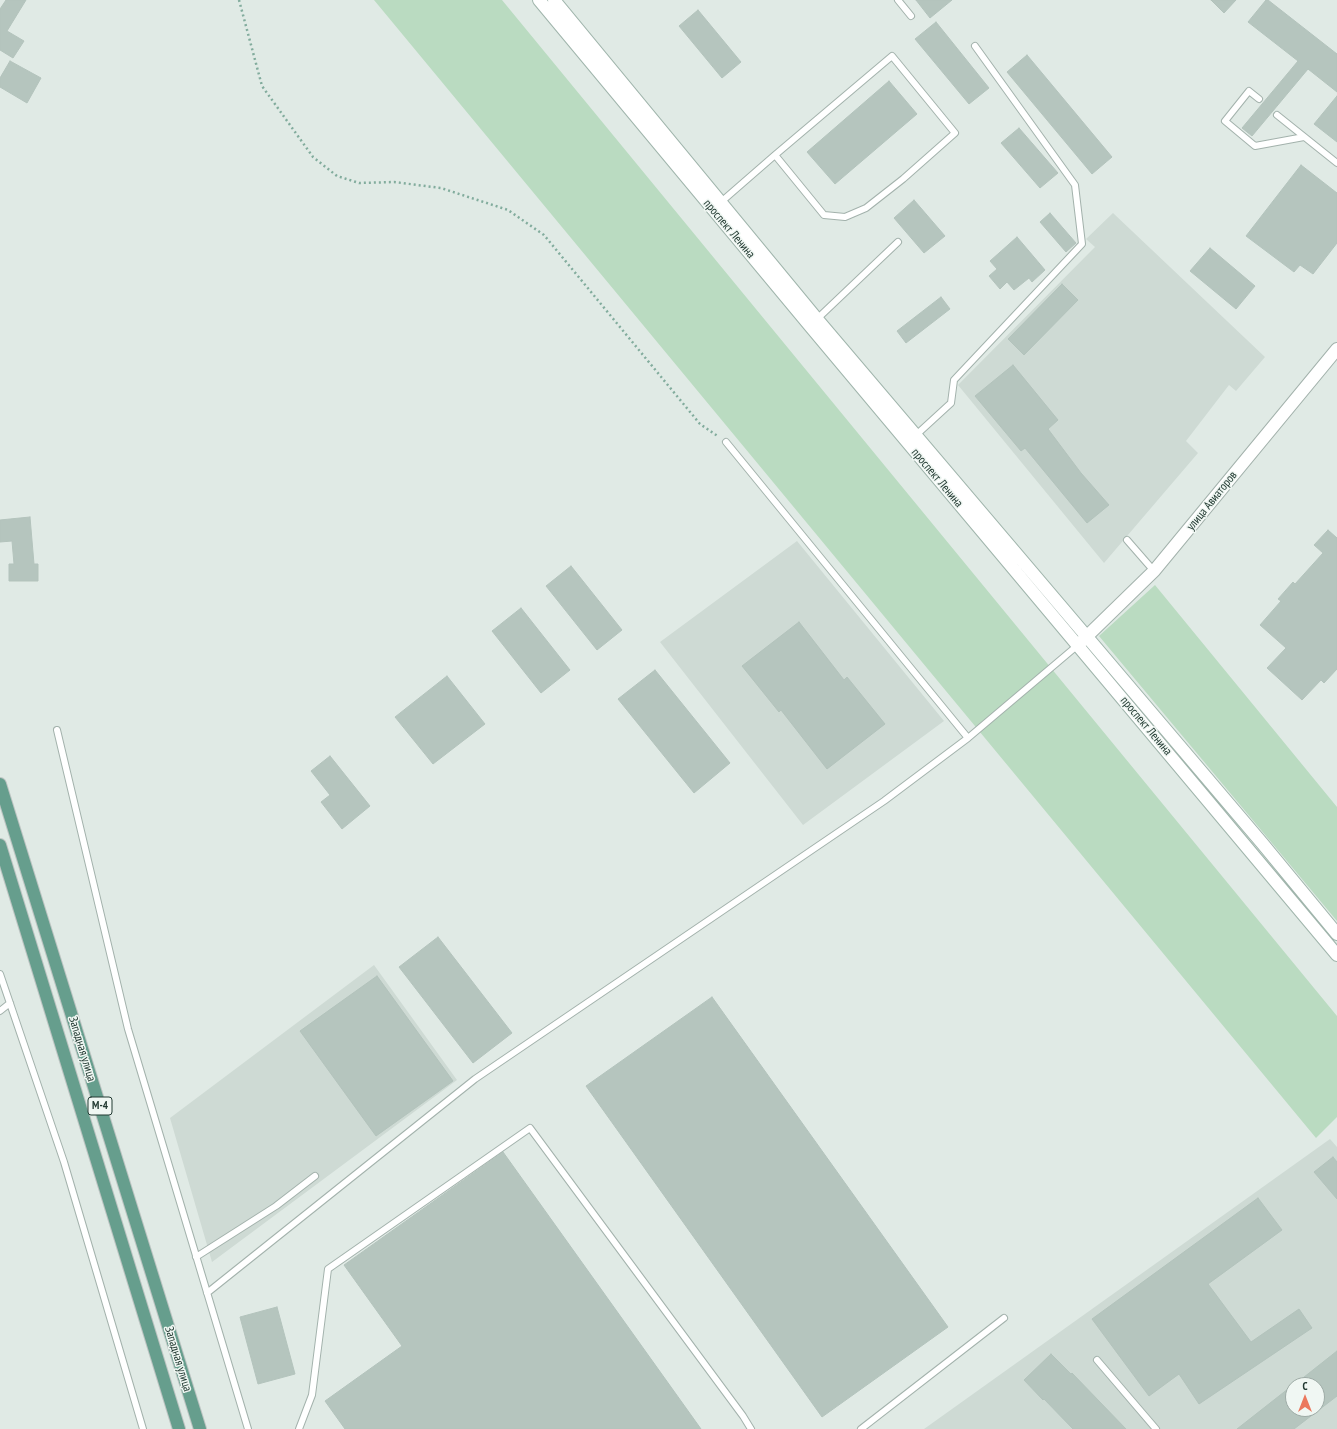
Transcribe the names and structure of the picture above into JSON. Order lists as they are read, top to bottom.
{
  "streets": {
    "main road": [
      "проспект Ленина",
      "улица Авиаторов",
      "Западная улица",
      "М-4"
    ]
  },
  "crossings": [
    ["проспект Ленина", "улица Авиаторов"]
  ],
  "north": "top"
}
